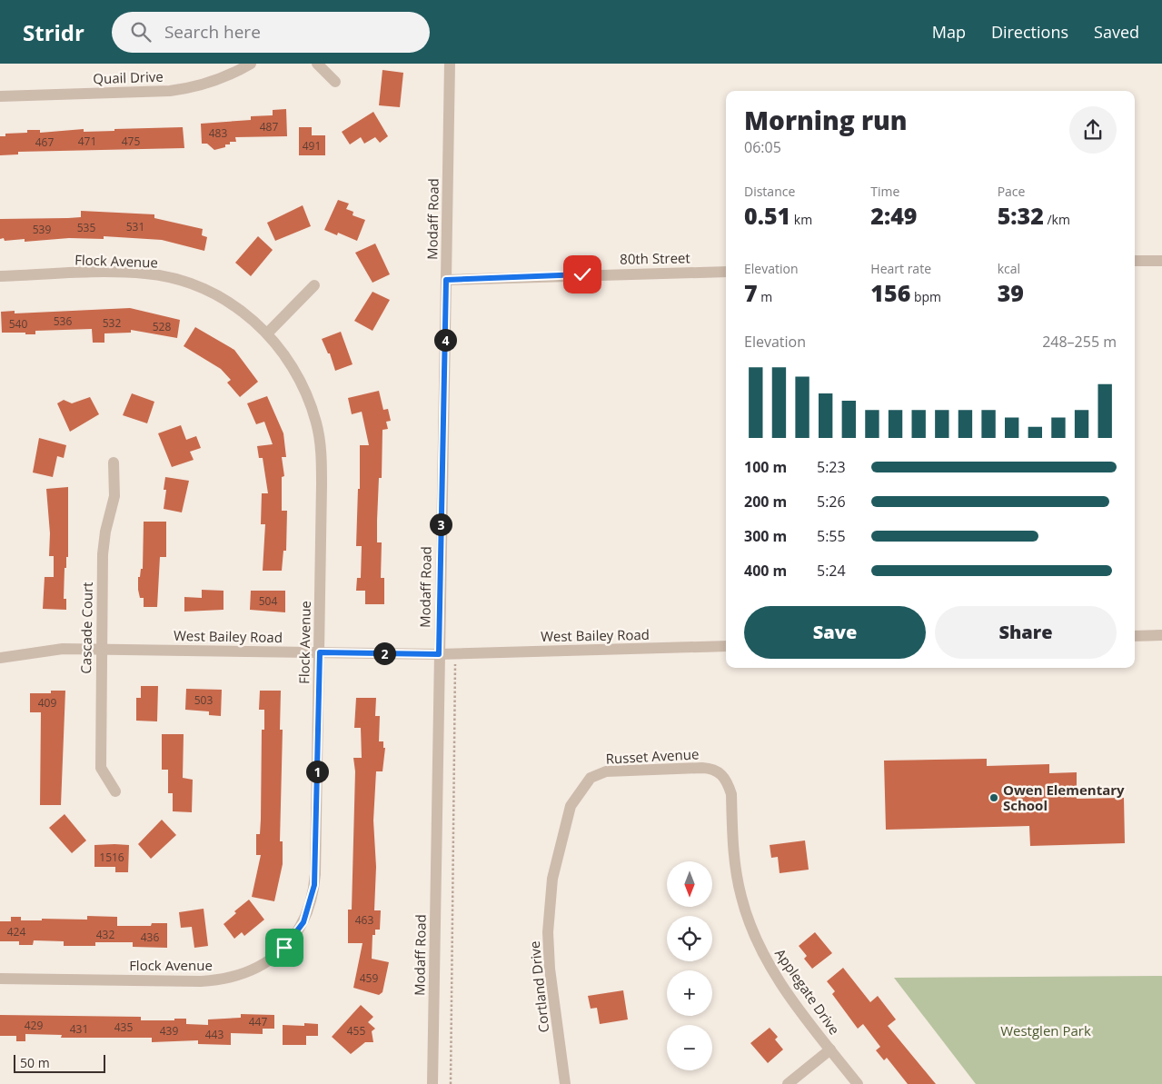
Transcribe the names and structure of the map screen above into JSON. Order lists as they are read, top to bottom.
{
  "streets": {
    "street": [
      "Quail Drive",
      "Modaff Road",
      "80th Street",
      "Flock Avenue",
      "Cascade Court",
      "West Bailey Road",
      "Russet Avenue",
      "Cortland Drive",
      "Applegate Drive"
    ]
  },
  "crossings": [
    ["Modaff Road", "80th Street"],
    ["Modaff Road", "West Bailey Road"],
    ["Flock Avenue", "West Bailey Road"],
    ["Cascade Court", "West Bailey Road"],
    ["Russet Avenue", "Cortland Drive"],
    ["Russet Avenue", "Applegate Drive"]
  ],
  "parks": ["Westglen Park"],
  "places": ["Owen Elementary School"],
  "house_numbers": [
    "487",
    "483",
    "471",
    "475",
    "467",
    "491",
    "531",
    "535",
    "539",
    "536",
    "532",
    "540",
    "528",
    "504",
    "503",
    "409",
    "1516",
    "463",
    "424",
    "432",
    "436",
    "459",
    "447",
    "429",
    "435",
    "431",
    "439",
    "455",
    "443"
  ],
  "scale_bar": "50 m",
  "north": "bottom",
  "page": {
    "header": "Stridr",
    "search": "Search here",
    "nav": ["Map", "Directions", "Saved"],
    "heading": ["Morning run", "06:05"],
    "stats": [
      ["Distance", "0.51 km"],
      ["Time", "2:49"],
      ["Pace", "5:32 /km"],
      ["Elevation", "7 m"],
      ["Heart rate", "156 bpm"],
      ["kcal", "39"]
    ],
    "chart": ["Elevation", "248–255 m"],
    "pins": [
      "4",
      "3",
      "2",
      "1"
    ],
    "list": [
      {
        "name": "100 m",
        "note": "5:23"
      },
      {
        "name": "200 m",
        "note": "5:26"
      },
      {
        "name": "300 m",
        "note": "5:55"
      },
      {
        "name": "400 m",
        "note": "5:24"
      }
    ],
    "buttons": ["Save", "Share"],
    "map_buttons": ["+", "−"],
    "scale": "50 m"
  }
}
